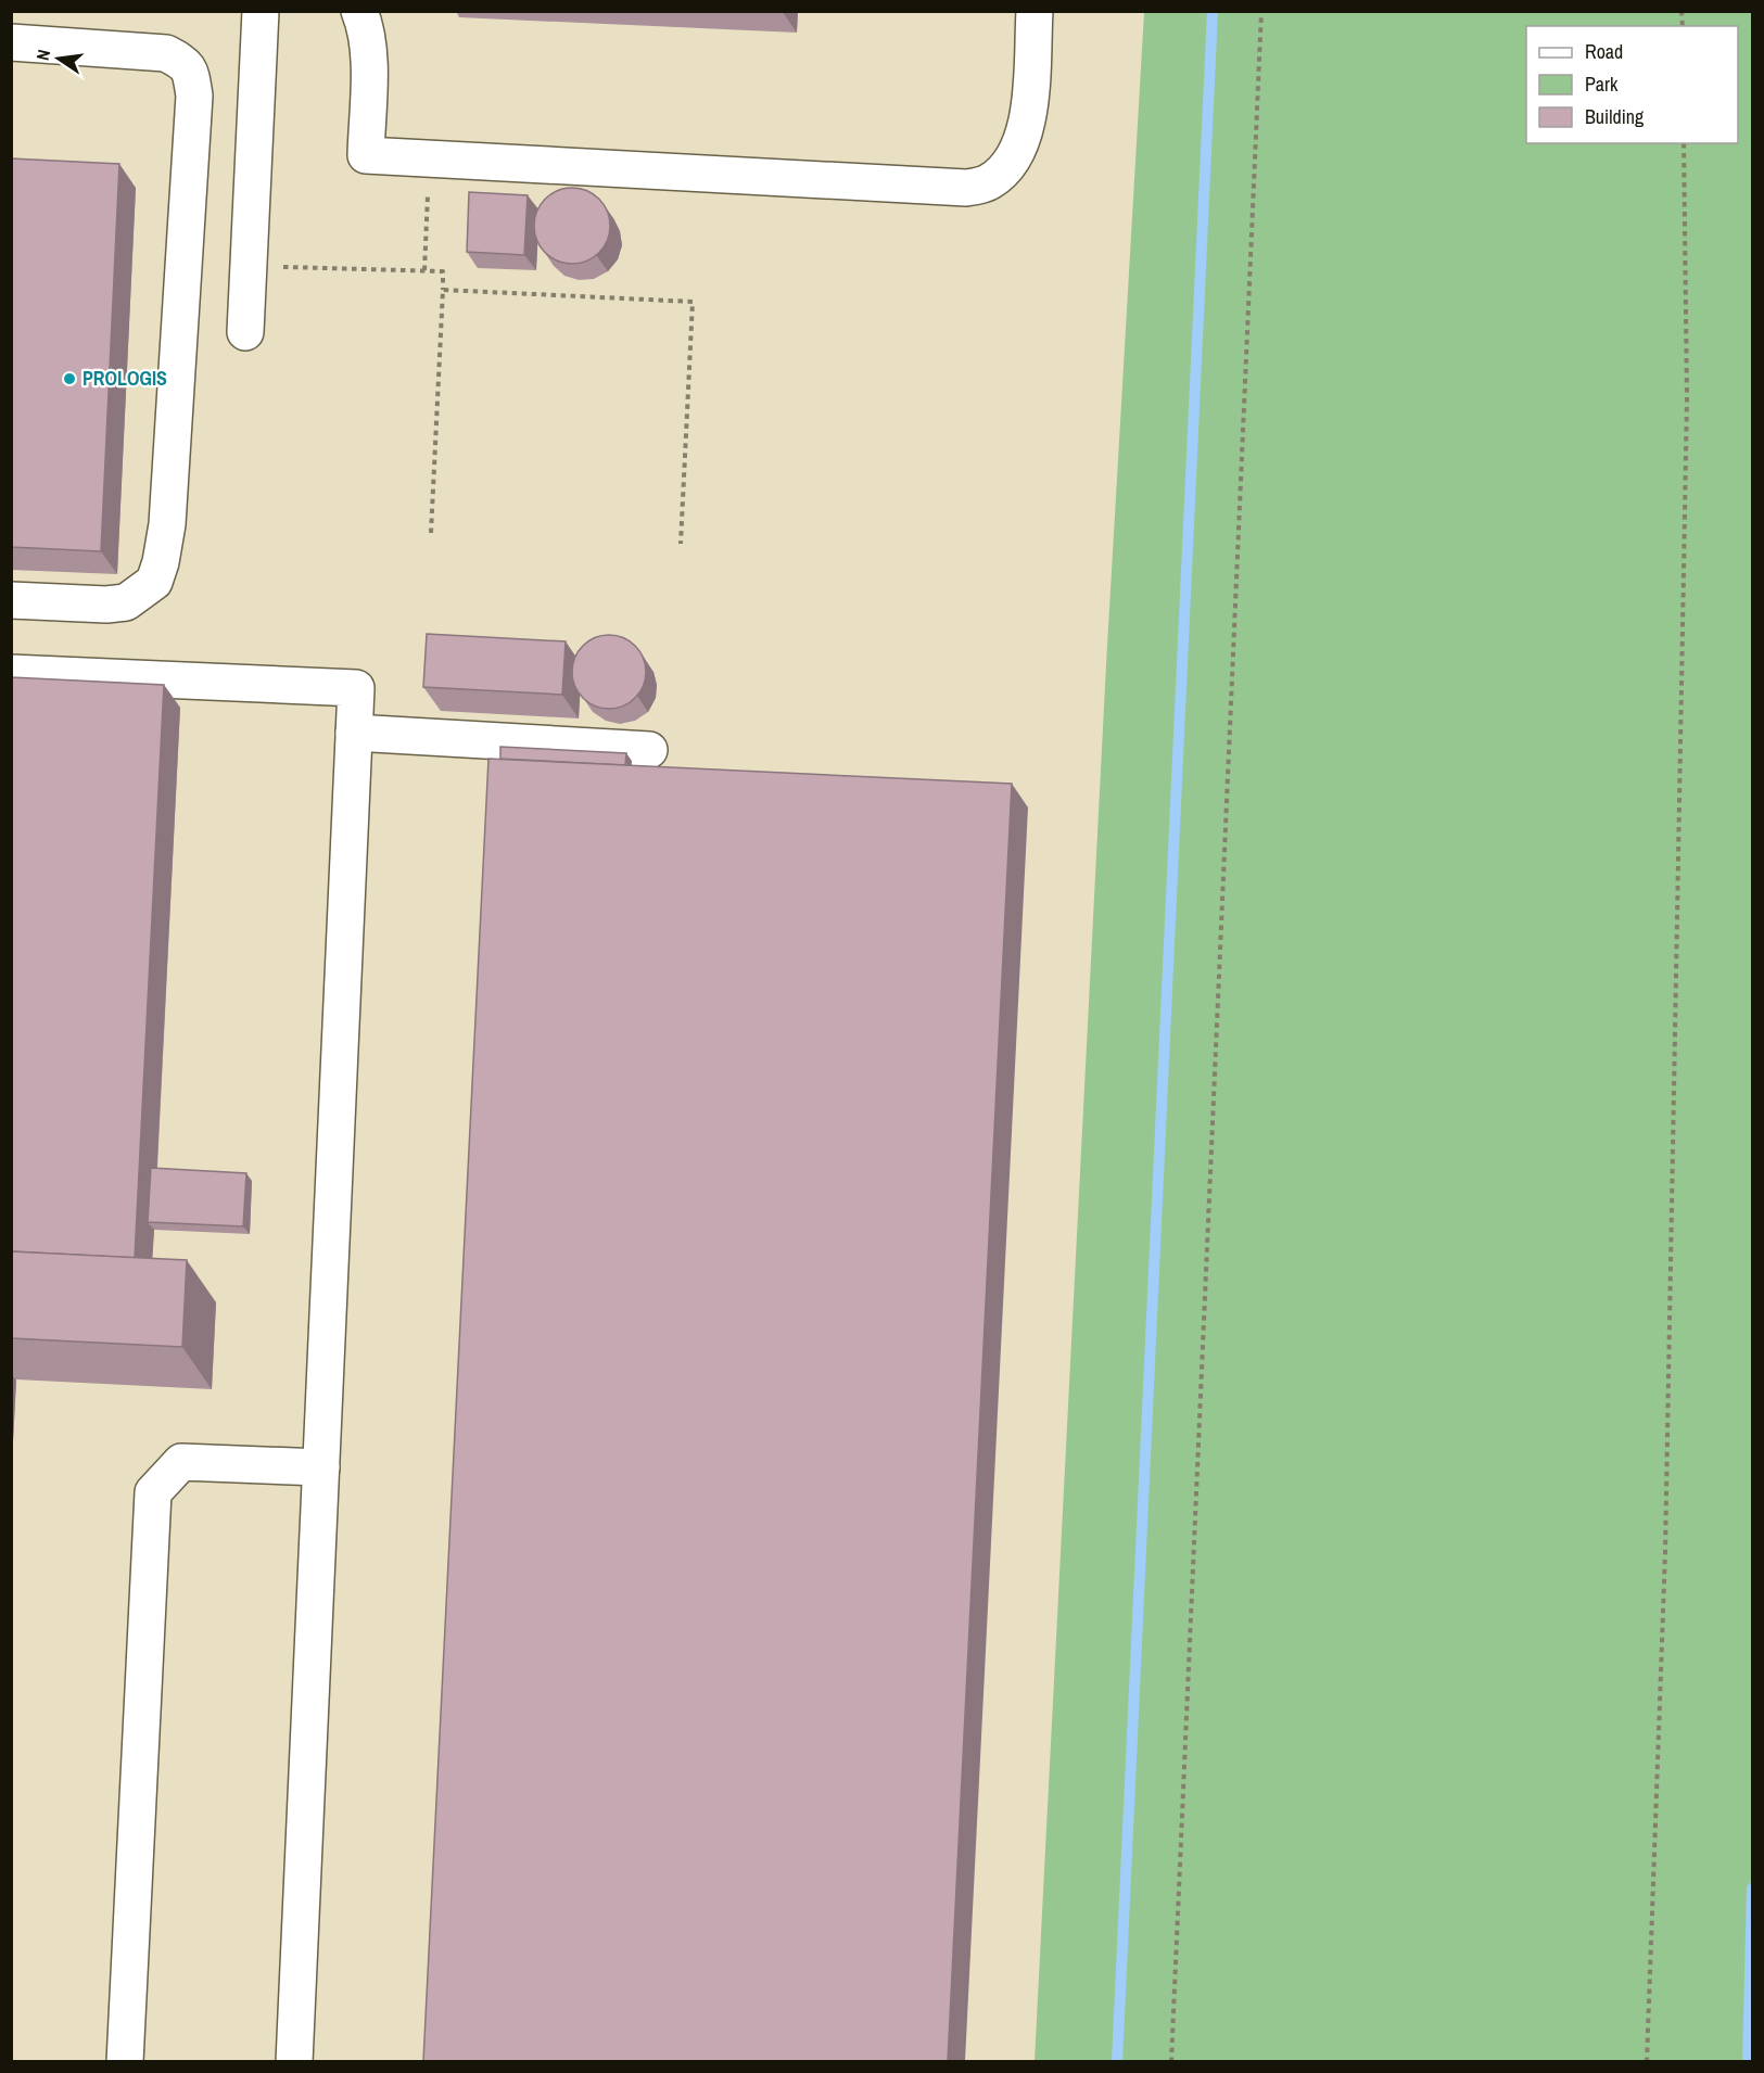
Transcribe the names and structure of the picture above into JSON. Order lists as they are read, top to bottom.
{
  "places": ["PROLOGIS"],
  "legend": ["Road", "Park", "Building"],
  "north": "left"
}
